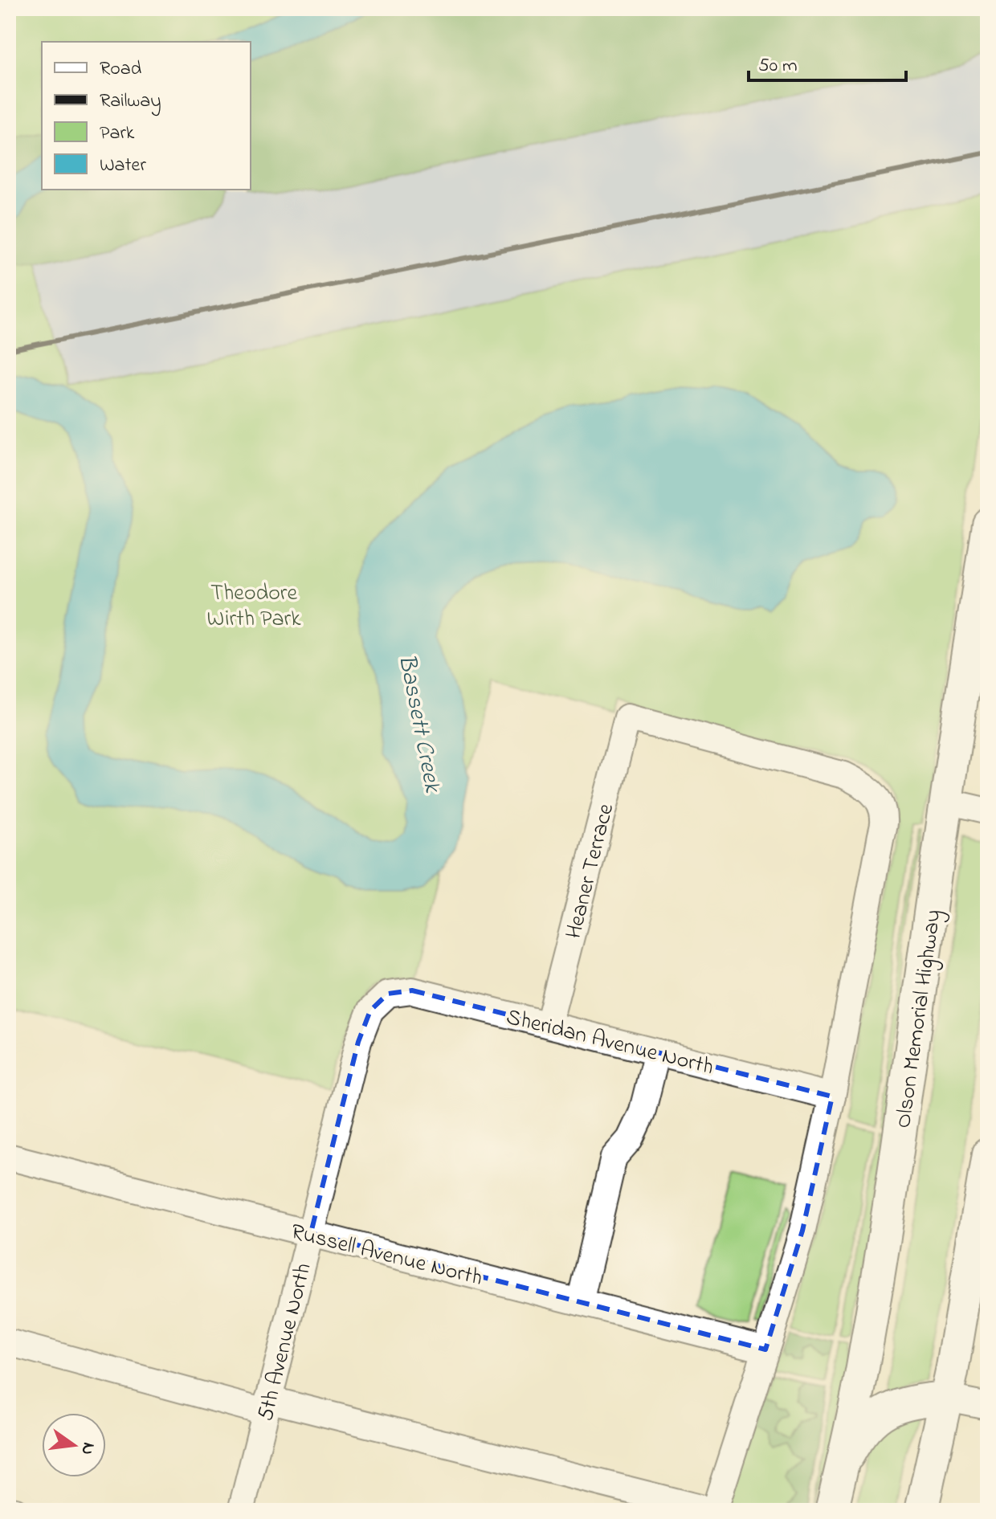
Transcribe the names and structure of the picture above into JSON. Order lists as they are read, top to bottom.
{
  "streets": {
    "main road": ["Olson Memorial Highway"],
    "street": [
      "Heaner Terrace",
      "Sheridan Avenue North",
      "Russell Avenue North",
      "5th Avenue North"
    ]
  },
  "crossings": [
    ["Heaner Terrace", "Sheridan Avenue North"],
    ["Sheridan Avenue North", "5th Avenue North"],
    ["Russell Avenue North", "5th Avenue North"]
  ],
  "water": ["Bassett Creek"],
  "parks": ["Theodore Wirth Park"],
  "legend": [
    "Road",
    "Railway",
    "Park",
    "Water"
  ],
  "scale_bar": "50 m",
  "north": "right"
}
